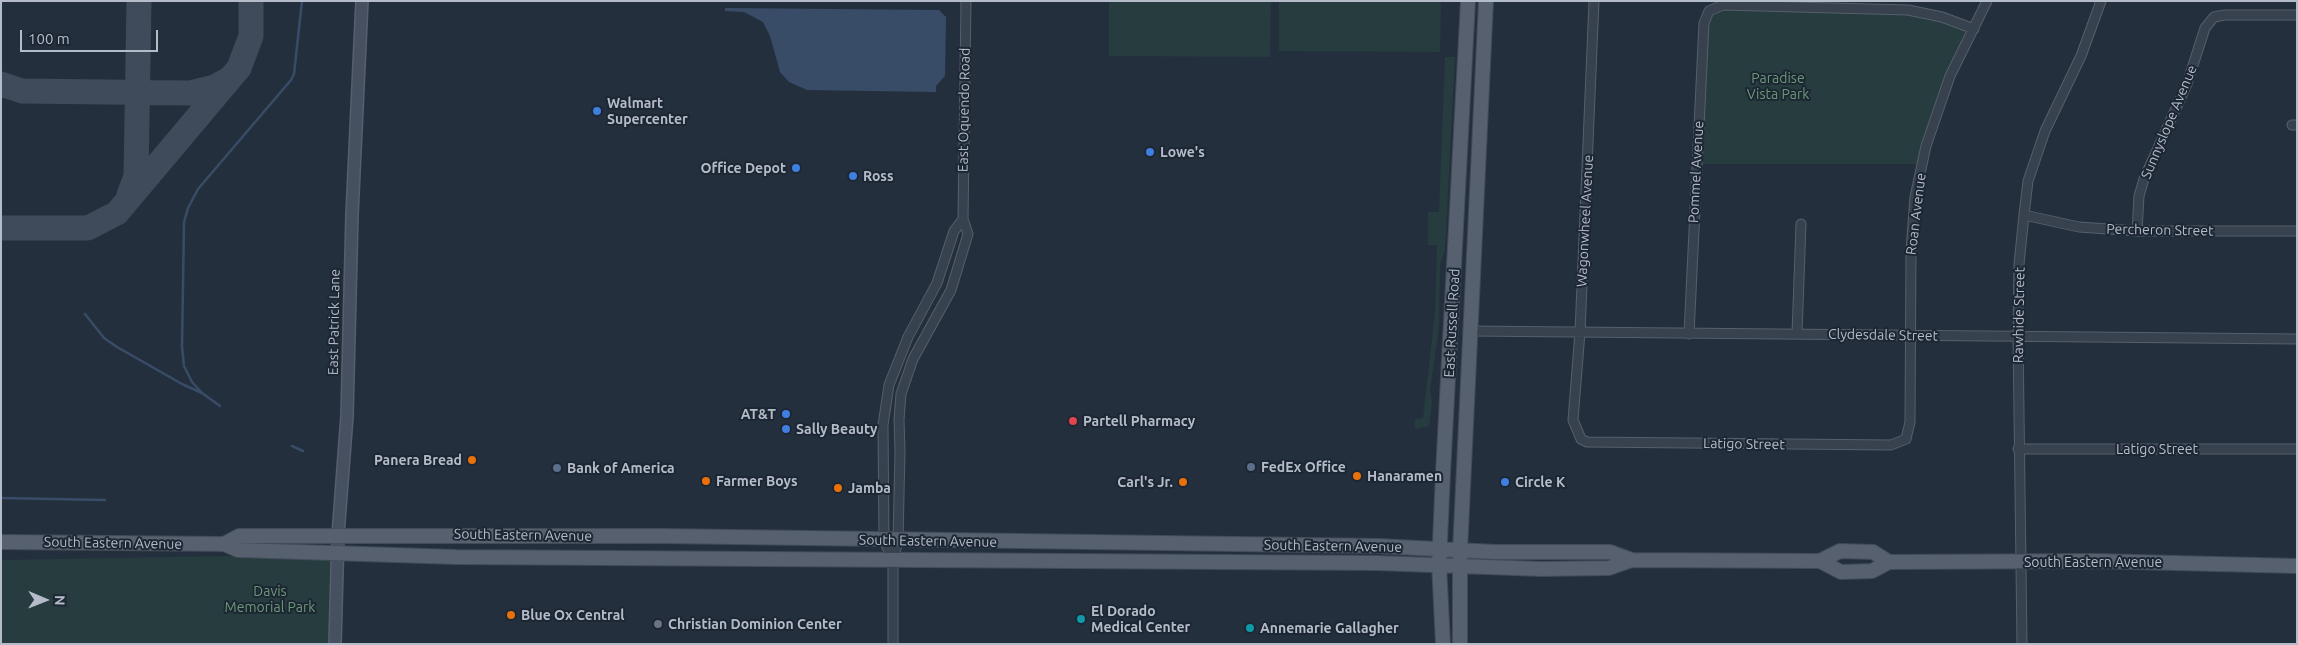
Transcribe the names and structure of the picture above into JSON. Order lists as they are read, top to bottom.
{
  "streets": {
    "main road": ["East Russell Road", "South Eastern Avenue"],
    "street": [
      "East Oquendo Road",
      "Sunnyslope Avenue",
      "Pommel Avenue",
      "Roan Avenue",
      "Wagonwheel Avenue",
      "Percheron Street",
      "Rawhide Street",
      "East Patrick Lane",
      "Clydesdale Street",
      "Latigo Street"
    ]
  },
  "crossings": [
    ["East Oquendo Road", "South Eastern Avenue"],
    ["Sunnyslope Avenue", "Percheron Street"],
    ["Pommel Avenue", "Roan Avenue"],
    ["Pommel Avenue", "Clydesdale Street"],
    ["Roan Avenue", "Clydesdale Street"],
    ["Roan Avenue", "Latigo Street"],
    ["Wagonwheel Avenue", "Clydesdale Street"],
    ["Wagonwheel Avenue", "Latigo Street"],
    ["Percheron Street", "Rawhide Street"],
    ["Rawhide Street", "Clydesdale Street"],
    ["Rawhide Street", "Latigo Street"],
    ["Rawhide Street", "South Eastern Avenue"],
    ["East Patrick Lane", "South Eastern Avenue"],
    ["East Russell Road", "Clydesdale Street"],
    ["East Russell Road", "South Eastern Avenue"]
  ],
  "parks": ["Paradise Vista Park", "Davis Memorial Park"],
  "places": [
    "Walmart Supercenter",
    "Lowe's",
    "Office Depot",
    "Ross",
    "AT&T",
    "Partell Pharmacy",
    "Sally Beauty",
    "Panera Bread",
    "FedEx Office",
    "Bank of America",
    "Hanaramen",
    "Farmer Boys",
    "Carl's Jr.",
    "Circle K",
    "Jamba",
    "Blue Ox Central",
    "El Dorado Medical Center",
    "Christian Dominion Center",
    "Annemarie Gallagher"
  ],
  "scale_bar": "100 m",
  "north": "right"
}
